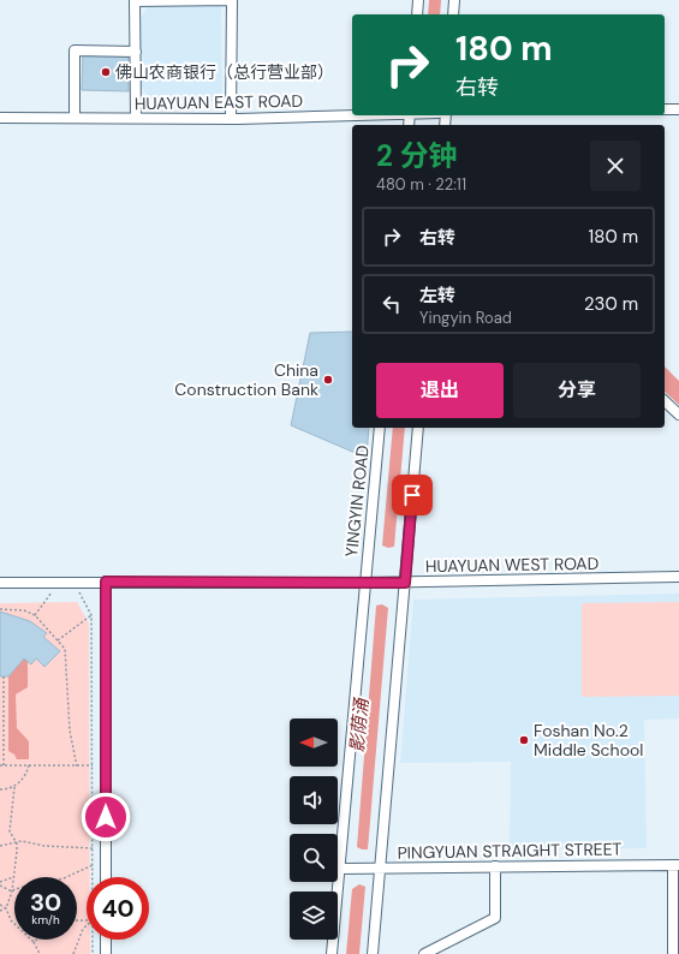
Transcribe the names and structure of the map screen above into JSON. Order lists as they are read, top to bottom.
{
  "streets": {
    "street": [
      "HUAYUAN EAST ROAD",
      "YINGYIN ROAD",
      "HUAYUAN WEST ROAD",
      "PINGYUAN STRAIGHT STREET"
    ]
  },
  "crossings": [
    ["YINGYIN ROAD", "HUAYUAN WEST ROAD"],
    ["YINGYIN ROAD", "PINGYUAN STRAIGHT STREET"]
  ],
  "water": ["影荫涌"],
  "places": ["佛山农商银行（总行营业部）", "China Construction Bank", "Foshan No.2 Middle School"],
  "north": "left",
  "page": {
    "turn": ["180 m", "右转"],
    "heading": ["2 分钟", "480 m · 22:11"],
    "list": [
      {
        "name": "右转",
        "value": "180 m"
      },
      {
        "name": "左转",
        "note": "Yingyin Road",
        "value": "230 m"
      }
    ],
    "buttons": ["退出", "分享"],
    "speed": "30 km/h",
    "limit": "40"
  }
}
